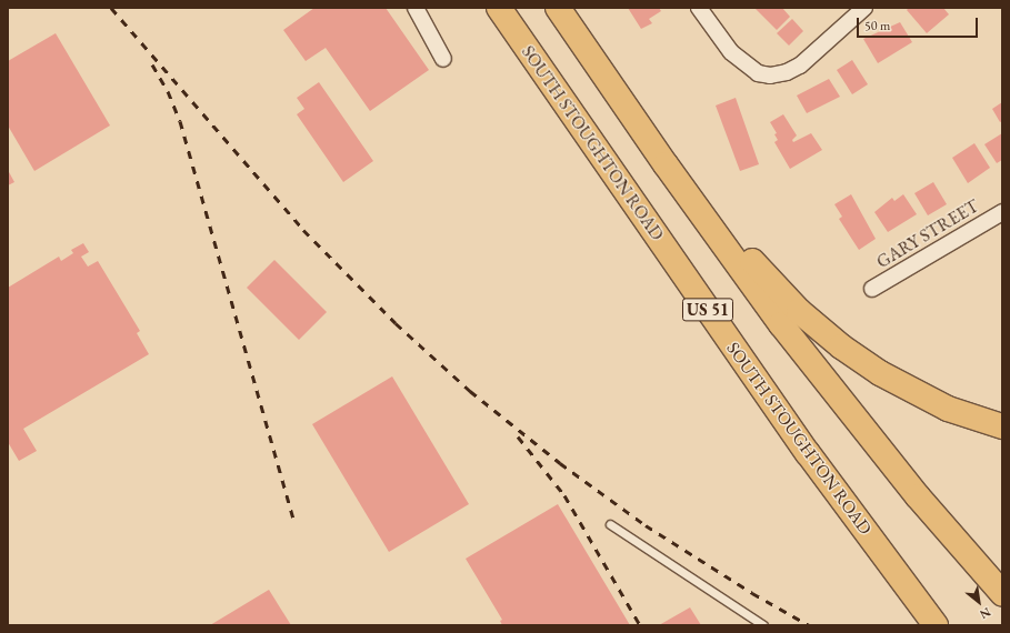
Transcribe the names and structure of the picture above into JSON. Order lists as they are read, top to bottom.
{
  "streets": {
    "main road": ["SOUTH STOUGHTON ROAD", "US 51"],
    "street": ["GARY STREET"]
  },
  "scale_bar": "50 m",
  "north": "bottom right"
}
